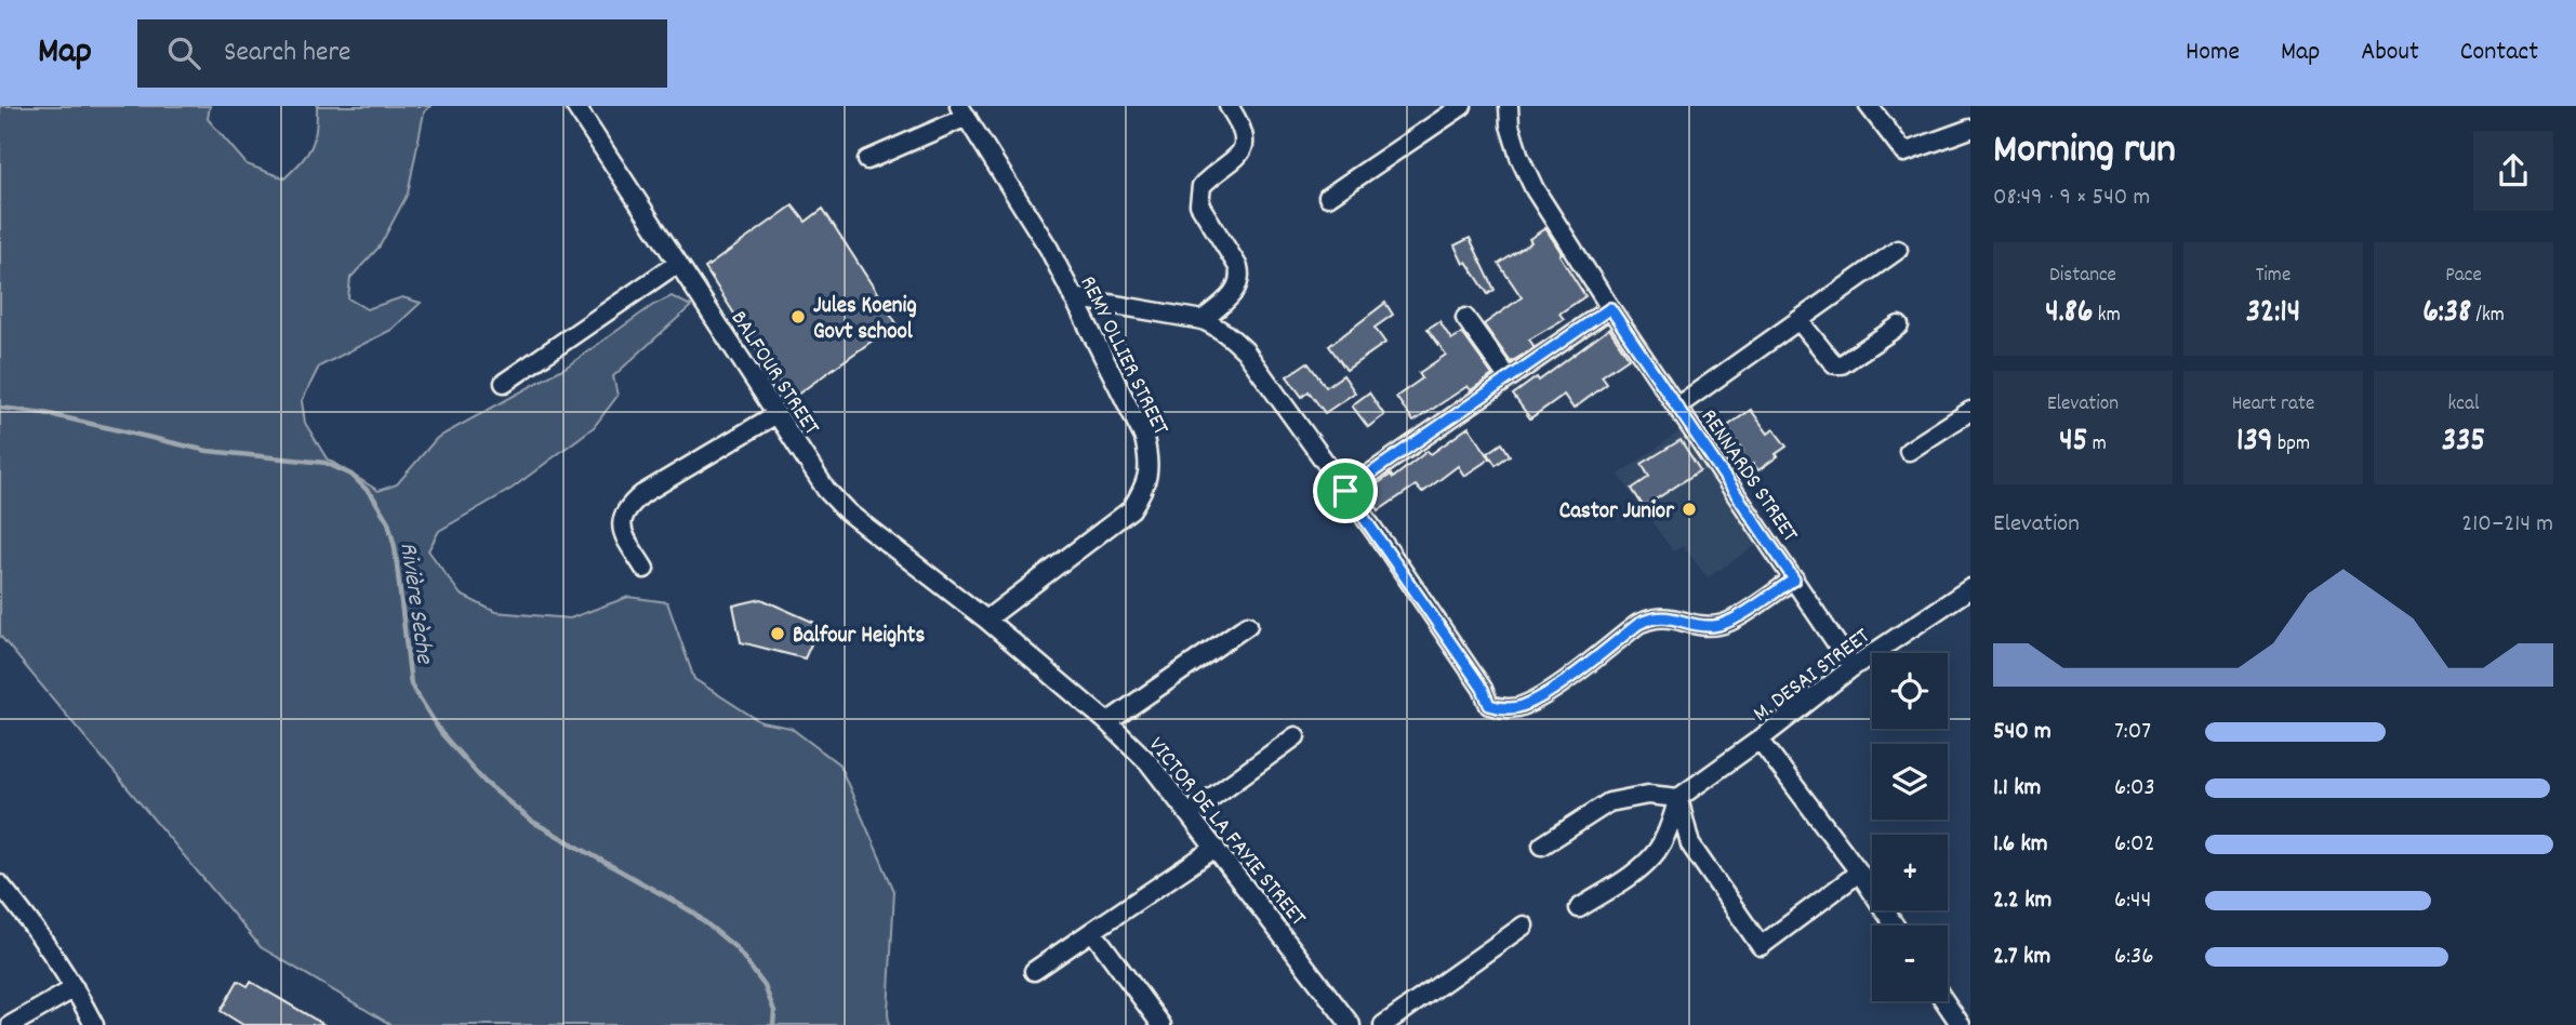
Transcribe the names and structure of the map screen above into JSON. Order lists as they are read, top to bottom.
{
  "streets": {
    "street": [
      "REMY OLLIER STREET",
      "BALFOUR STREET",
      "RENNARDS STREET",
      "M. DESAI STREET",
      "VICTOR DE LA FAYIE STREET"
    ]
  },
  "crossings": [
    ["REMY OLLIER STREET", "BALFOUR STREET"],
    ["REMY OLLIER STREET", "VICTOR DE LA FAYIE STREET"],
    ["BALFOUR STREET", "VICTOR DE LA FAYIE STREET"],
    ["RENNARDS STREET", "M. DESAI STREET"]
  ],
  "water": ["Rivière Sèche"],
  "places": ["Jules Koenig Govt school", "Castor Junior", "Balfour Heights"],
  "page": {
    "header": "Map",
    "search": "Search here",
    "nav": [
      "Home",
      "Map",
      "About",
      "Contact"
    ],
    "heading": ["Morning run", "08:49 · 9 × 540 m"],
    "stats": [
      ["Distance", "4.86 km"],
      ["Time", "32:14"],
      ["Pace", "6:38 /km"],
      ["Elevation", "45 m"],
      ["Heart rate", "139 bpm"],
      ["kcal", "335"]
    ],
    "chart": ["Elevation", "210–214 m"],
    "map_buttons": ["+", "−"],
    "list": [
      {
        "name": "540 m",
        "note": "7:07"
      },
      {
        "name": "1.1 km",
        "note": "6:03"
      },
      {
        "name": "1.6 km",
        "note": "6:02"
      },
      {
        "name": "2.2 km",
        "note": "6:44"
      },
      {
        "name": "2.7 km",
        "note": "6:36"
      }
    ]
  }
}
